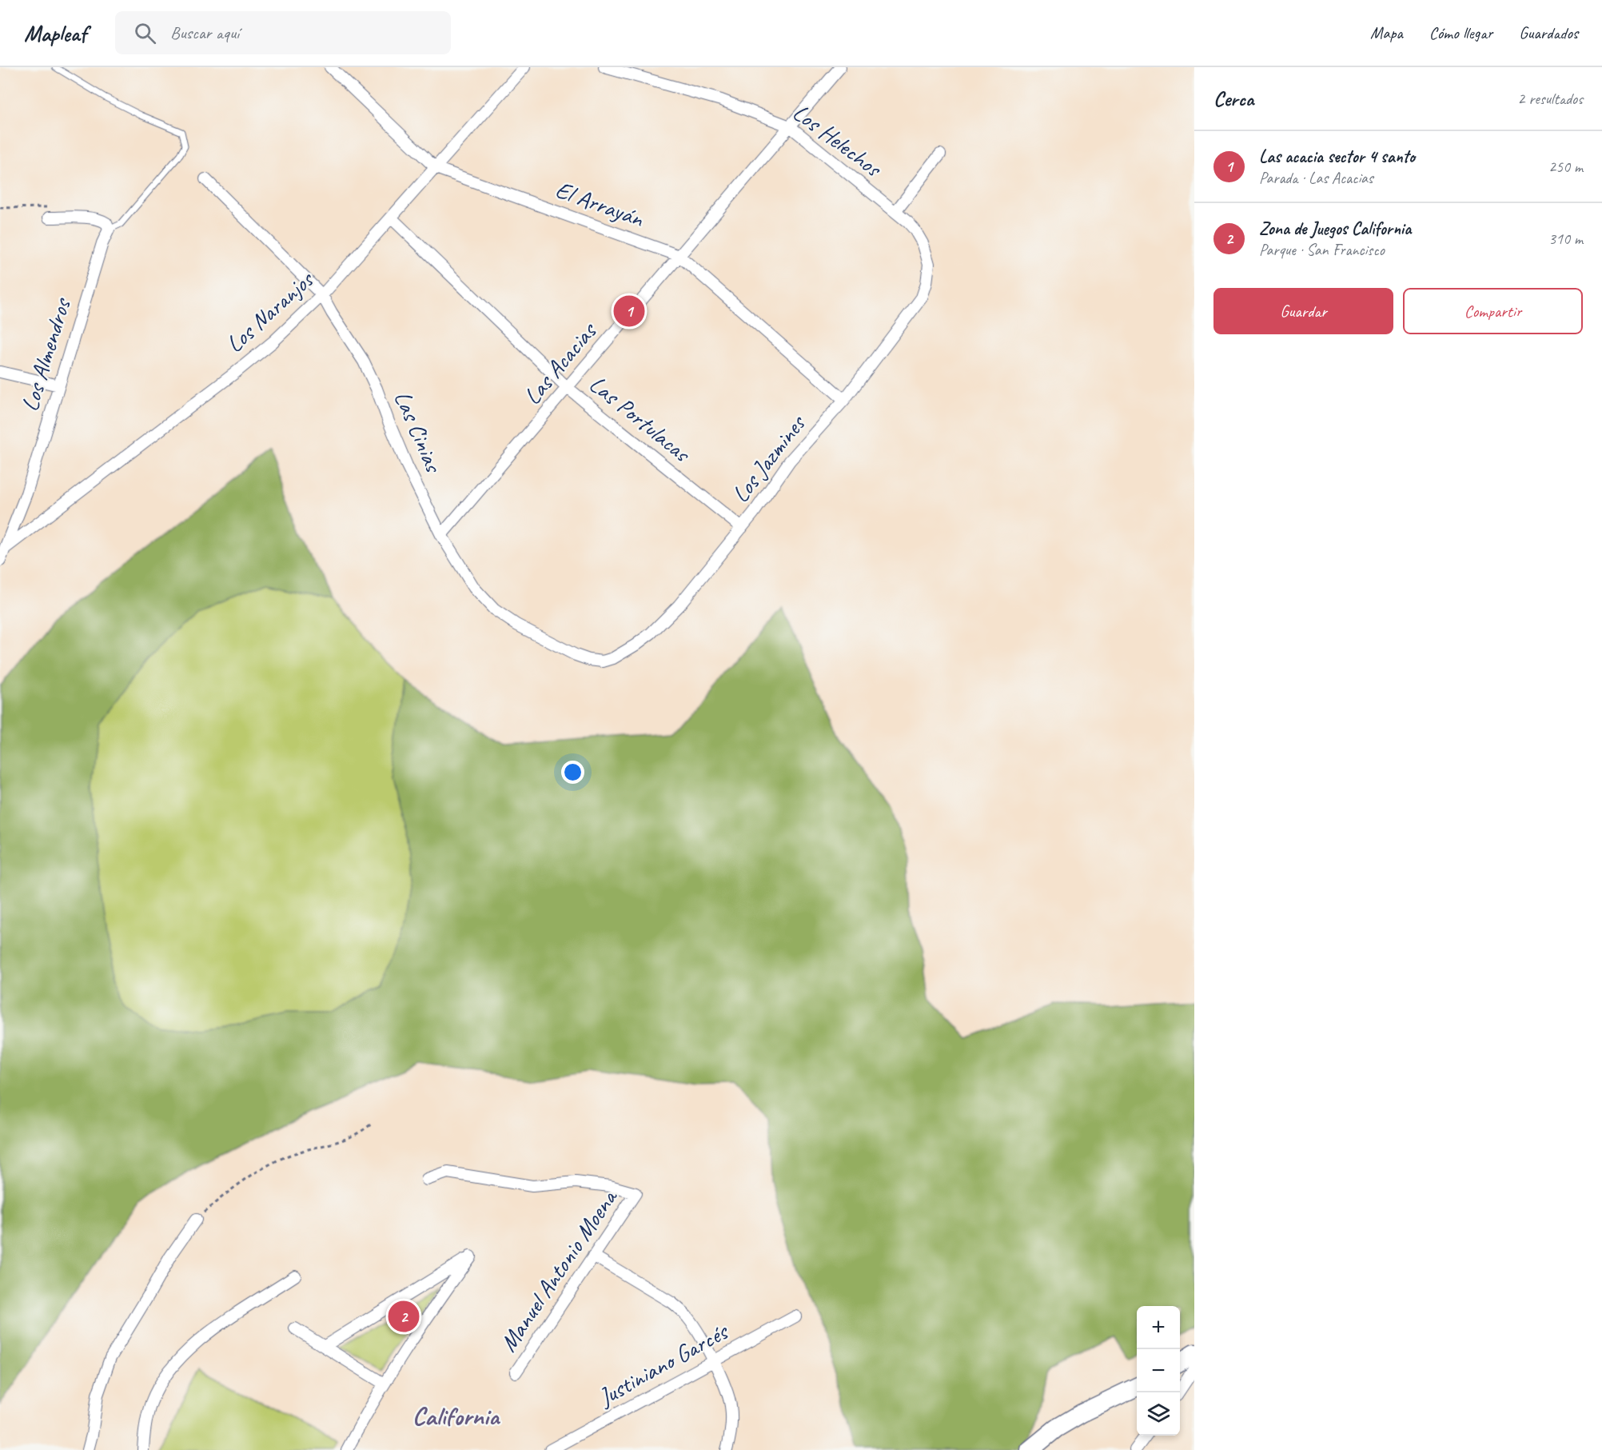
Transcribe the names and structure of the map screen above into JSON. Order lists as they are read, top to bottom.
{
  "streets": {
    "street": [
      "Los Helechos",
      "El Arrayán",
      "Los Naranjos",
      "Los Almendros",
      "Las Acacias",
      "Las Portulacas",
      "Las Cinias",
      "Los Jazmines",
      "Manuel Antonio Moena",
      "Justiniano Garcés"
    ]
  },
  "crossings": [
    ["Los Helechos", "Las Acacias"],
    ["Los Helechos", "Los Jazmines"],
    ["El Arrayán", "Los Naranjos"],
    ["El Arrayán", "Las Acacias"],
    ["El Arrayán", "Los Jazmines"],
    ["Los Naranjos", "Los Almendros"],
    ["Los Naranjos", "Las Portulacas"],
    ["Los Naranjos", "Las Cinias"],
    ["Las Acacias", "Las Portulacas"],
    ["Las Acacias", "Las Cinias"],
    ["Las Portulacas", "Los Jazmines"],
    ["Las Cinias", "Los Jazmines"]
  ],
  "districts": ["California"],
  "page": {
    "header": "Mapleaf",
    "search": "Buscar aquí",
    "nav": ["Mapa", "Cómo llegar", "Guardados"],
    "heading": ["Cerca", "2 resultados"],
    "list": [
      {
        "mark": "1",
        "name": "Las acacia sector 4 santo",
        "note": "Parada · Las Acacias",
        "value": "250 m"
      },
      {
        "mark": "2",
        "name": "Zona de Juegos California",
        "note": "Parque · San Francisco",
        "value": "310 m"
      }
    ],
    "buttons": ["Guardar", "Compartir"],
    "pins": ["1", "2"],
    "map_buttons": ["+", "−"]
  }
}
